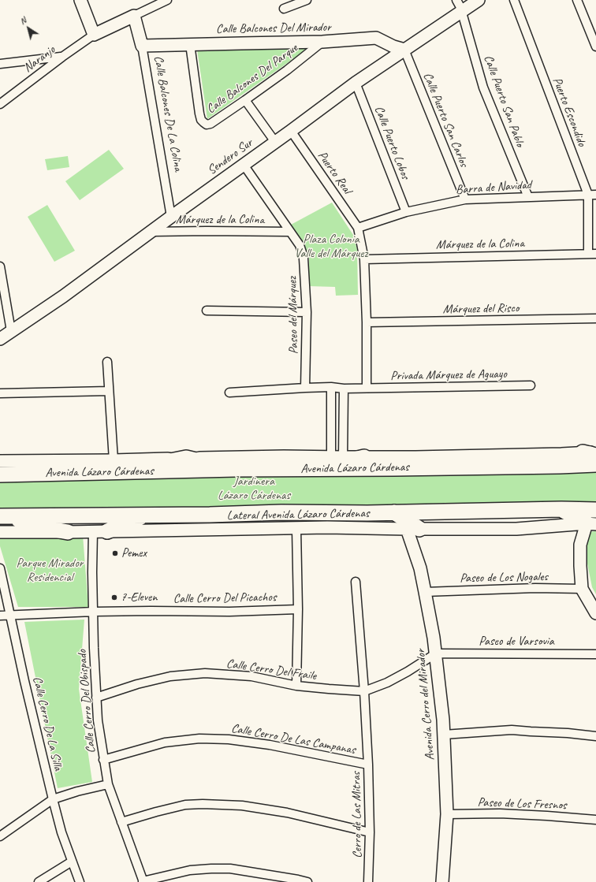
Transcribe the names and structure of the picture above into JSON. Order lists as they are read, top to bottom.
{
  "streets": {
    "highway": ["Avenida Lázaro Cárdenas"],
    "street": [
      "Calle Balcones Del Mirador",
      "Naranjo",
      "Calle Balcones Del Parque",
      "Calle Puerto San Pablo",
      "Puerto Escondido",
      "Calle Balcones De La Colina",
      "Calle Puerto San Carlos",
      "Calle Puerto Lobos",
      "Sendero Sur",
      "Puerto Real",
      "Barra de Navidad",
      "Márquez de la Colina",
      "Márquez del Risco",
      "Paseo del Márquez",
      "Privada Márquez de Aguayo",
      "Lateral Avenida Lázaro Cárdenas",
      "Paseo de Los Nogales",
      "Calle Cerro Del Picachos",
      "Paseo de Varsovia",
      "Calle Cerro Del Fraile",
      "Calle Cerro Del Obispado",
      "Avenida Cerro del Mirador",
      "Calle Cerro De La Silla",
      "Calle Cerro De Las Campanas",
      "Paseo de Los Fresnos",
      "Cerro de Las Mitras"
    ]
  },
  "crossings": [
    ["Calle Balcones Del Mirador", "Calle Balcones Del Parque"],
    ["Calle Balcones Del Mirador", "Calle Balcones De La Colina"],
    ["Calle Balcones Del Mirador", "Calle Puerto San Carlos"],
    ["Calle Balcones Del Mirador", "Sendero Sur"],
    ["Calle Puerto San Pablo", "Sendero Sur"],
    ["Calle Puerto San Pablo", "Barra de Navidad"],
    ["Puerto Escondido", "Barra de Navidad"],
    ["Puerto Escondido", "Márquez de la Colina"],
    ["Calle Balcones De La Colina", "Sendero Sur"],
    ["Calle Puerto San Carlos", "Sendero Sur"],
    ["Calle Puerto San Carlos", "Barra de Navidad"],
    ["Calle Puerto Lobos", "Sendero Sur"],
    ["Calle Puerto Lobos", "Barra de Navidad"],
    ["Sendero Sur", "Puerto Real"],
    ["Sendero Sur", "Márquez de la Colina"],
    ["Sendero Sur", "Paseo del Márquez"],
    ["Puerto Real", "Barra de Navidad"],
    ["Márquez de la Colina", "Paseo del Márquez"],
    ["Paseo del Márquez", "Privada Márquez de Aguayo"],
    ["Lateral Avenida Lázaro Cárdenas", "Calle Cerro Del Obispado"],
    ["Lateral Avenida Lázaro Cárdenas", "Avenida Cerro del Mirador"],
    ["Paseo de Los Nogales", "Avenida Cerro del Mirador"],
    ["Calle Cerro Del Picachos", "Calle Cerro Del Obispado"],
    ["Calle Cerro Del Picachos", "Calle Cerro De La Silla"],
    ["Paseo de Varsovia", "Calle Cerro Del Fraile"],
    ["Paseo de Varsovia", "Avenida Cerro del Mirador"],
    ["Calle Cerro Del Fraile", "Calle Cerro Del Obispado"],
    ["Calle Cerro Del Fraile", "Avenida Cerro del Mirador"],
    ["Calle Cerro Del Fraile", "Cerro de Las Mitras"],
    ["Calle Cerro Del Obispado", "Calle Cerro De Las Campanas"],
    ["Avenida Cerro del Mirador", "Paseo de Los Fresnos"],
    ["Calle Cerro De Las Campanas", "Cerro de Las Mitras"]
  ],
  "parks": ["Plaza Colonia Valle del Márquez", "Jardinera Lázaro Cárdenas", "Parque Mirador Residencial"],
  "places": ["Pemex", "7-Eleven"],
  "north": "top left"
}
